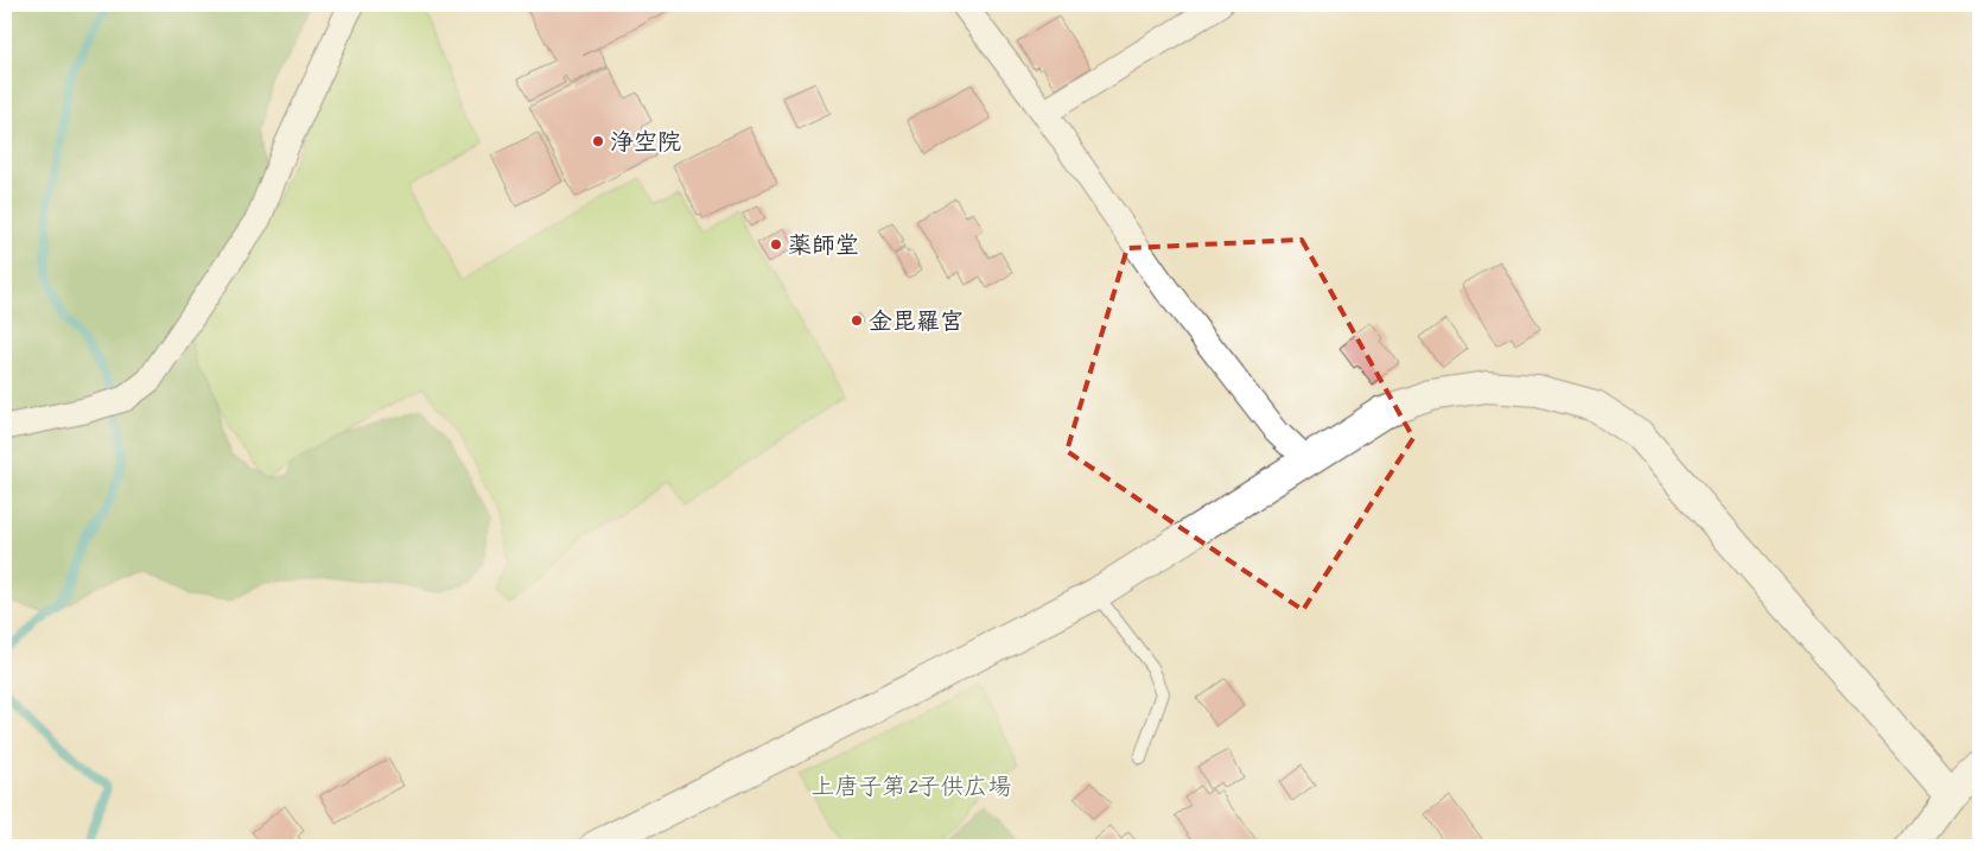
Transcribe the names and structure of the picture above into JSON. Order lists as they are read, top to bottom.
{
  "parks": ["上唐子第2子供広場"],
  "places": ["浄空院", "薬師堂", "金毘羅宮"]
}
